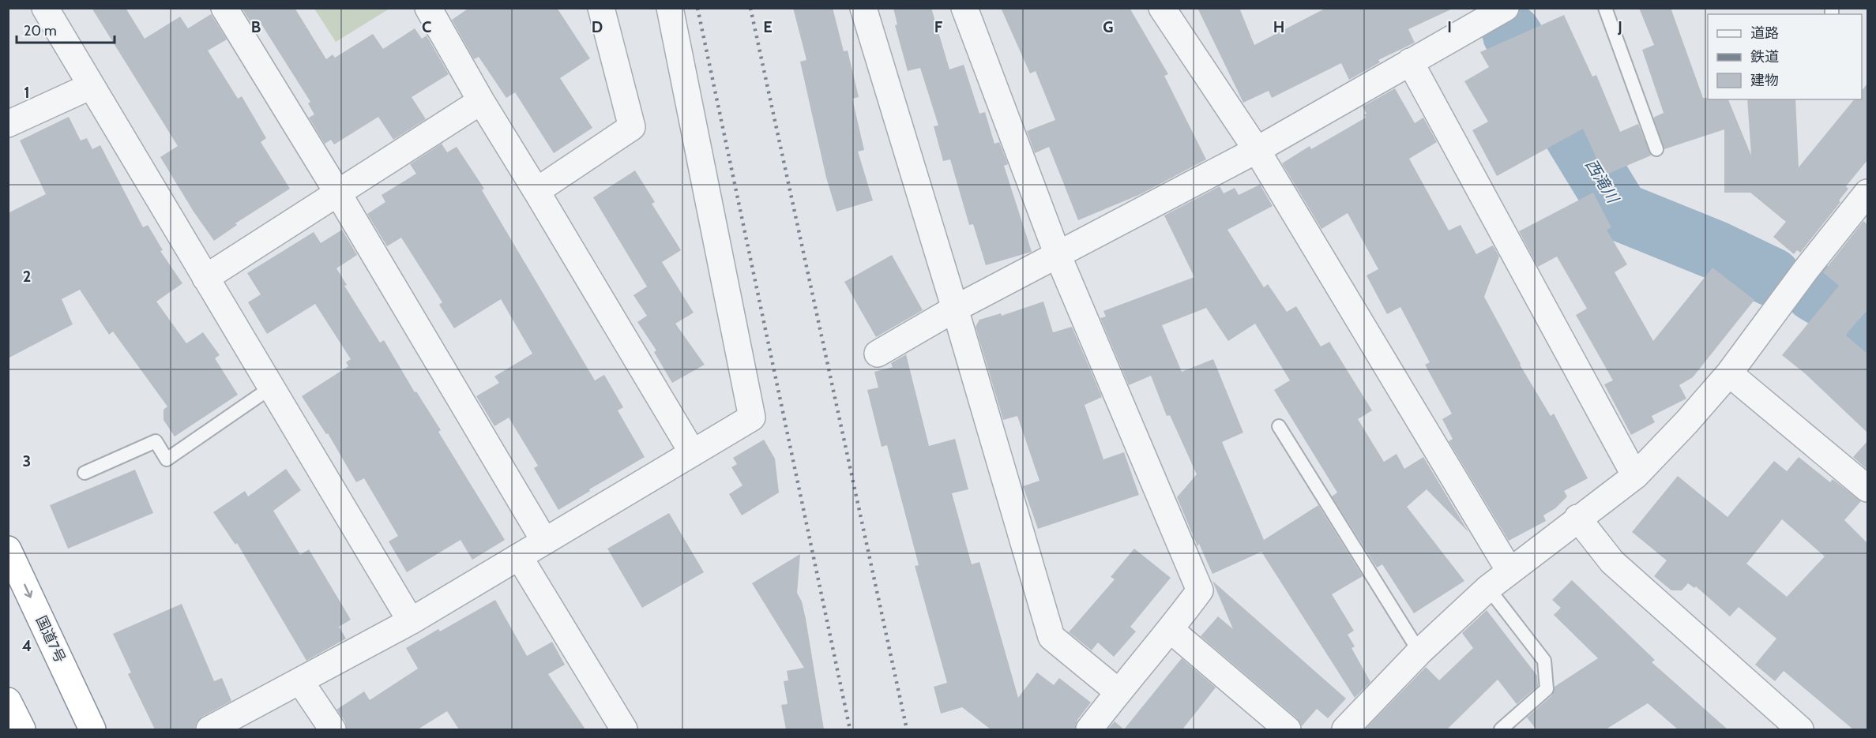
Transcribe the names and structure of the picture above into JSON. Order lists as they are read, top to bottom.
{
  "streets": {
    "highway": ["国道7号"]
  },
  "one_way": ["国道7号"],
  "water": ["西滝川"],
  "legend": ["道路", "鉄道", "建物"],
  "scale_bar": "20 m",
  "grid": {
    "columns": [
      "B",
      "C",
      "D",
      "E",
      "F",
      "G",
      "H",
      "I",
      "J"
    ],
    "rows": [
      "1",
      "2",
      "3",
      "4"
    ]
  }
}
